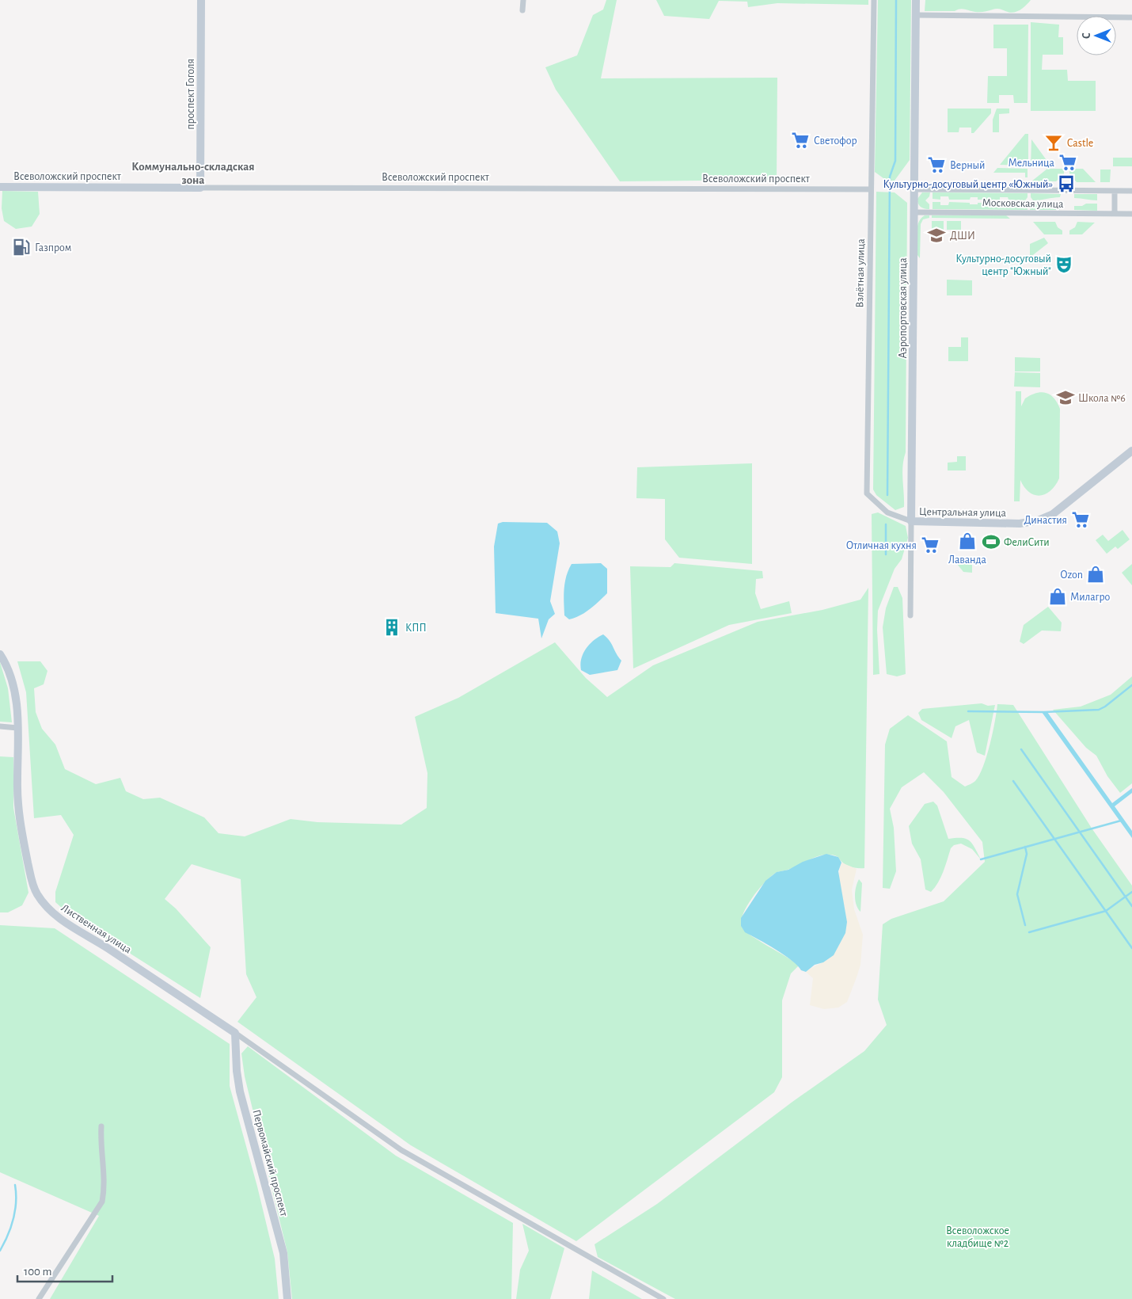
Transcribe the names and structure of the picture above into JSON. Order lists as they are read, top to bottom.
{
  "streets": {
    "street": [
      "проспект Гоголя",
      "Всеволожский проспект",
      "Московская улица",
      "Взлётная улица",
      "Аэропортовская улица",
      "Центральная улица",
      "Лиственная улица",
      "Первомайский проспект"
    ]
  },
  "crossings": [
    ["проспект Гоголя", "Всеволожский проспект"],
    ["Всеволожский проспект", "Взлётная улица"],
    ["Московская улица", "Аэропортовская улица"],
    ["Взлётная улица", "Аэропортовская улица"],
    ["Взлётная улица", "Центральная улица"],
    ["Аэропортовская улица", "Центральная улица"],
    ["Лиственная улица", "Первомайский проспект"]
  ],
  "districts": ["Коммунально-складская зона"],
  "parks": ["Всеволожское кладбище №2"],
  "places": {
    "supermarket": [
      "Светофор",
      "Мельница",
      "Верный",
      "Династия",
      "Отличная кухня"
    ],
    "bar": ["Castle"],
    "bus stop": ["Культурно-досуговый центр «Южный»"],
    "school or university": ["ДШИ", "Школа №6"],
    "fuel station": ["Газпром"],
    "theatre": ["Культурно-досуговый центр \"Южный\""],
    "shop": ["Лаванда", "Ozon", "Милагро"],
    "sports": ["ФелиСити"],
    "building": ["КПП"]
  },
  "scale_bar": "100 m",
  "north": "left"
}
